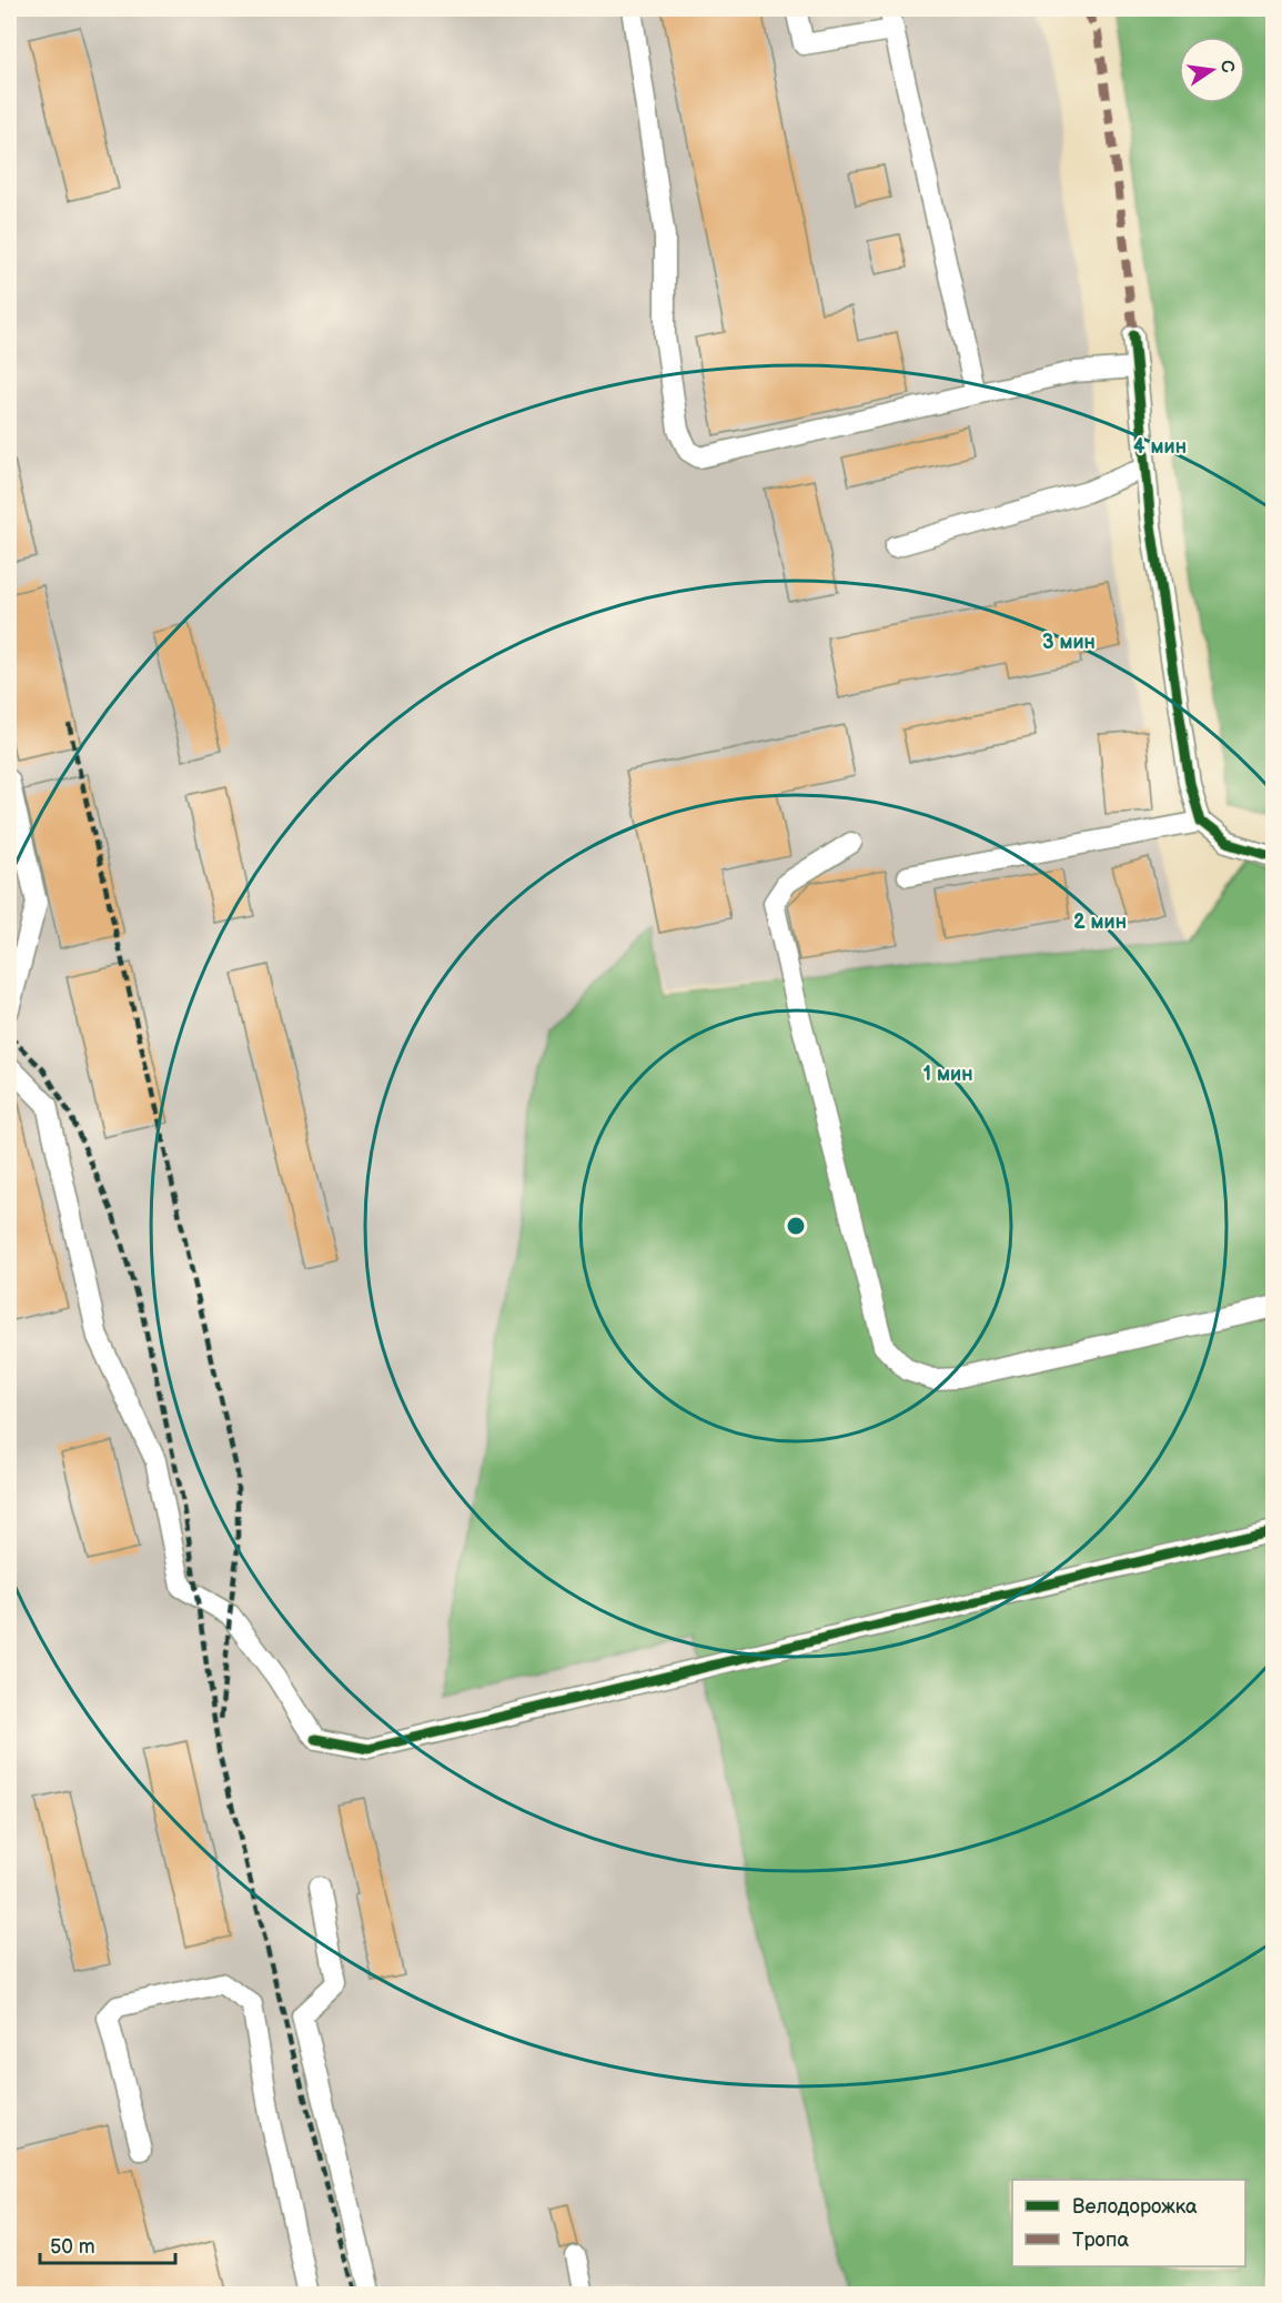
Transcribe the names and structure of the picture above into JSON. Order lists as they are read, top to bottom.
{
  "legend": ["Велодорожка", "Тропа"],
  "scale_bar": "50 m",
  "north": "right",
  "rings": [
    "4 мин",
    "3 мин",
    "2 мин",
    "1 мин"
  ]
}
